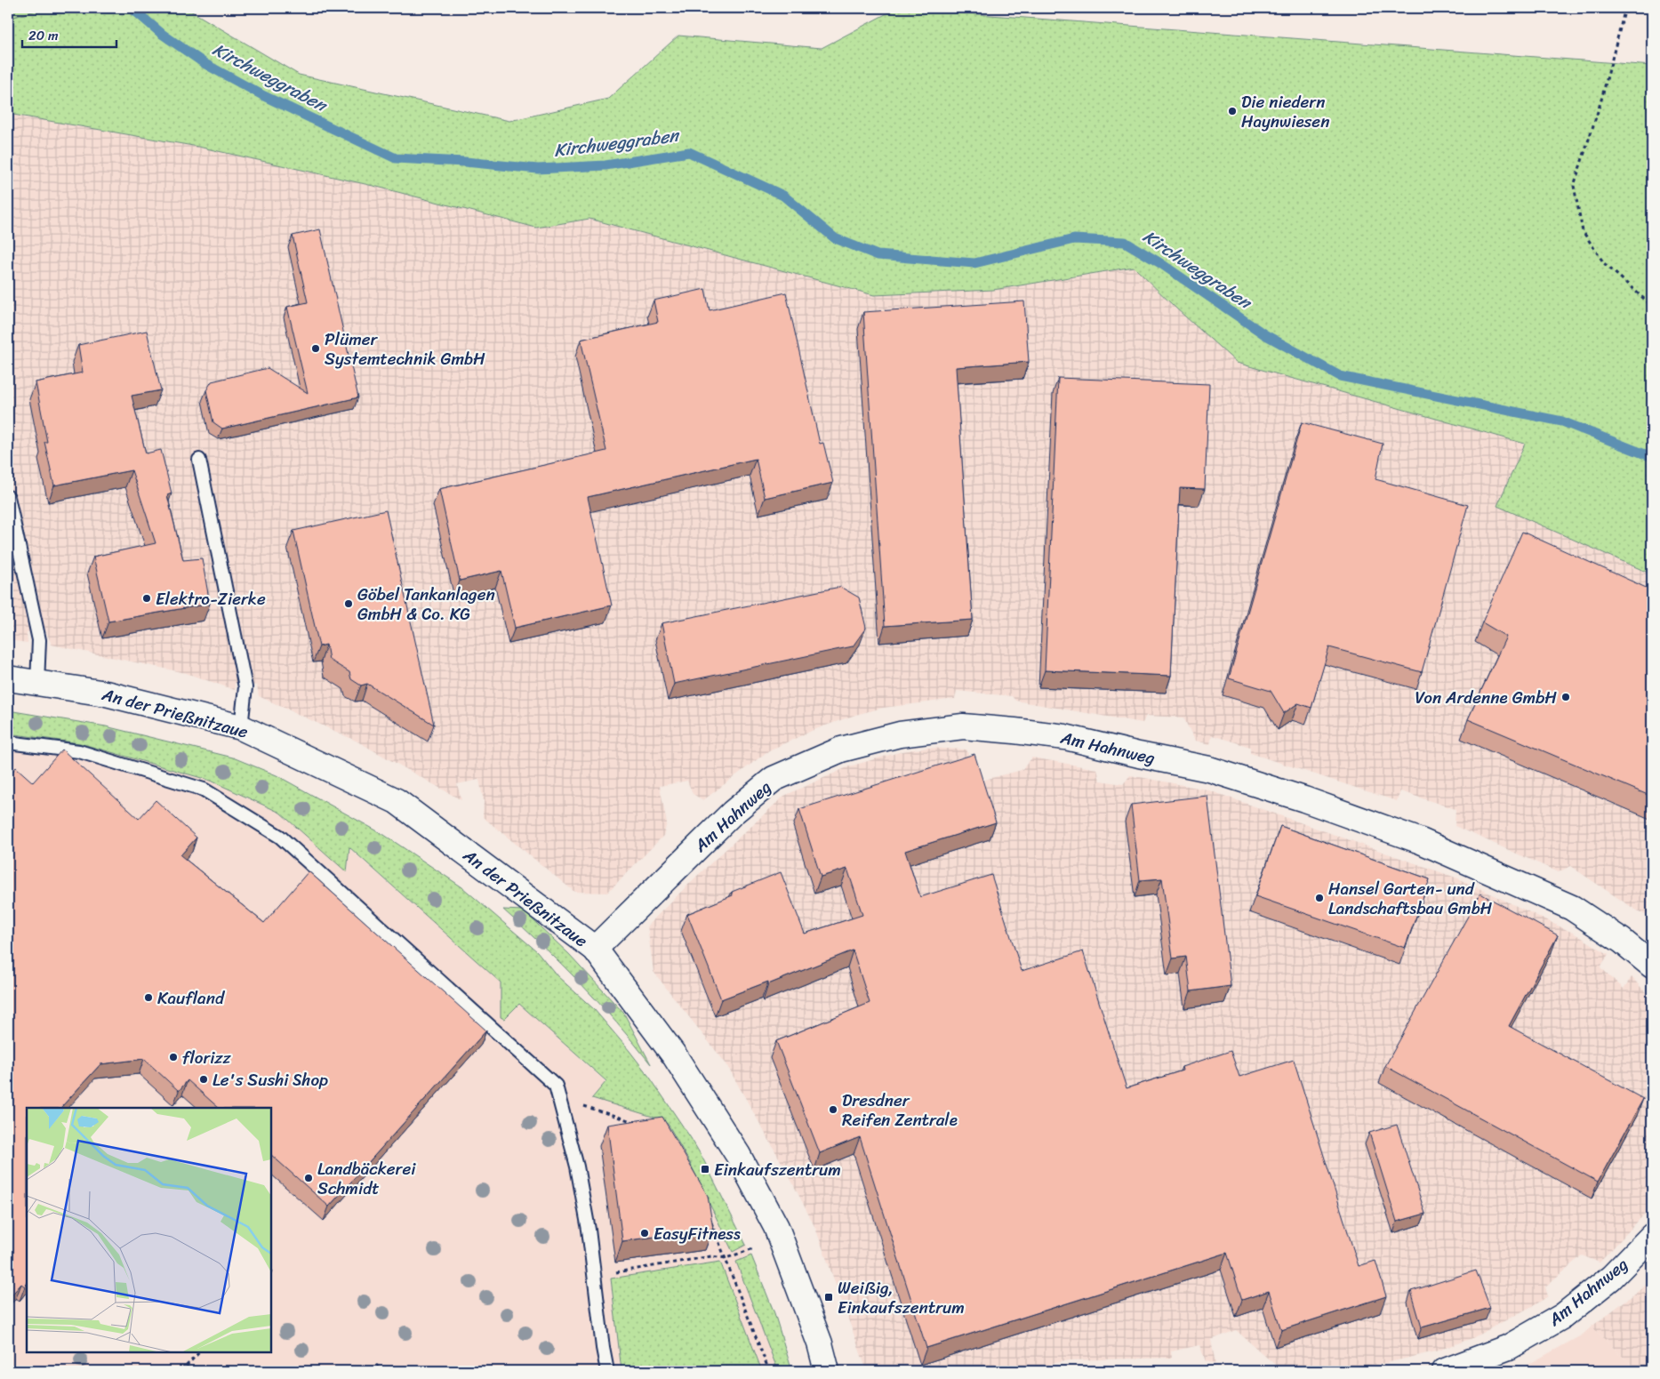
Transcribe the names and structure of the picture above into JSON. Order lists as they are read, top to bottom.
{
  "streets": {
    "street": ["An der Prießnitzaue", "Am Hahnweg"]
  },
  "crossings": [
    ["An der Prießnitzaue", "Am Hahnweg"]
  ],
  "water": ["Kirchweggraben"],
  "places": {
    "other": [
      "Die niedern Haynwiesen",
      "Plümer Systemtechnik GmbH",
      "Elektro-Zierke",
      "Göbel Tankanlagen GmbH & Co. KG",
      "Von Ardenne GmbH",
      "Hansel Garten- und Landschaftsbau GmbH",
      "Kaufland",
      "florizz",
      "Le's Sushi Shop",
      "Dresdner Reifen Zentrale",
      "Landbäckerei Schmidt",
      "EasyFitness"
    ],
    "transit": ["Einkaufszentrum", "Weißig, Einkaufszentrum"]
  },
  "scale_bar": "20 m"
}
